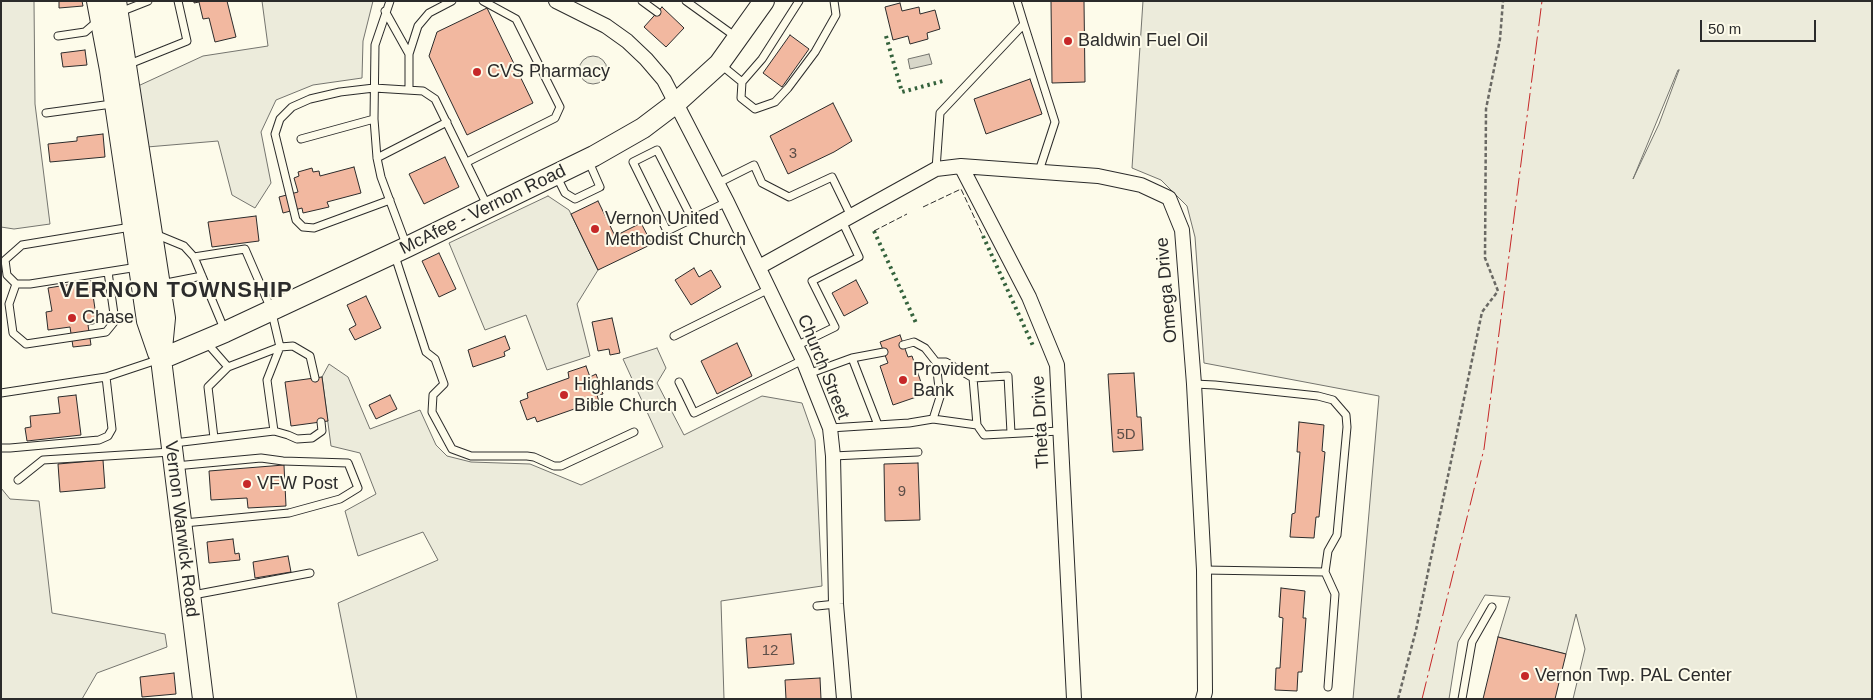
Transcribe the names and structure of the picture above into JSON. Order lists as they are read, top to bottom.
{
  "streets": {
    "main road": ["McAfee - Vernon Road", "Vernon Warwick Road"],
    "street": ["Omega Drive", "Church Street", "Theta Drive"]
  },
  "crossings": [
    ["McAfee - Vernon Road", "Church Street"],
    ["McAfee - Vernon Road", "Vernon Warwick Road"],
    ["Omega Drive", "Church Street"],
    ["Omega Drive", "Theta Drive"]
  ],
  "districts": ["VERNON TOWNSHIP"],
  "places": [
    "Baldwin Fuel Oil",
    "CVS Pharmacy",
    "Vernon United Methodist Church",
    "Chase",
    "Provident Bank",
    "Highlands Bible Church",
    "VFW Post",
    "Vernon Twp. PAL Center"
  ],
  "house_numbers": [
    "3",
    "5D",
    "9",
    "12"
  ],
  "scale_bar": "50 m"
}
